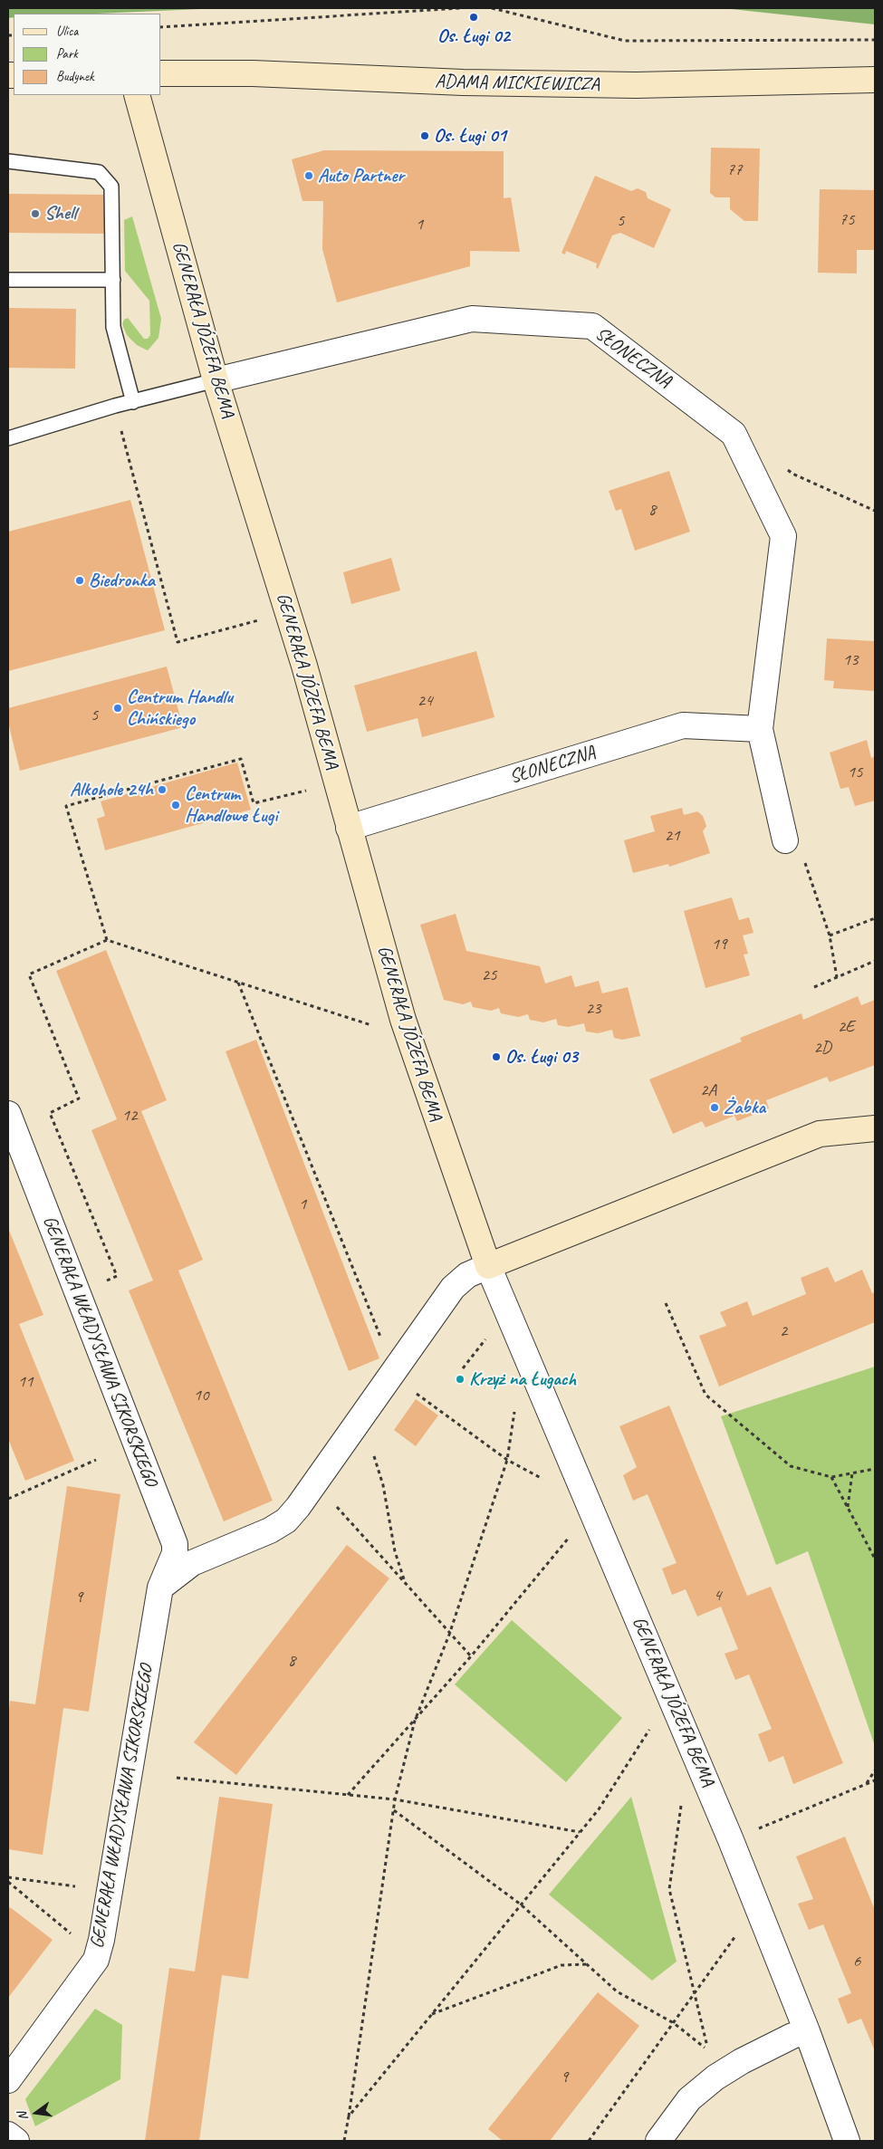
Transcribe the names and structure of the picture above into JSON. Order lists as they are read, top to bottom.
{
  "streets": {
    "street": [
      "ADAMA MICKIEWICZA",
      "GENERAŁA JÓZEFA BEMA",
      "SŁONECZNA",
      "GENERAŁA WŁADYSŁAWA SIKORSKIEGO"
    ]
  },
  "crossings": [
    ["GENERAŁA JÓZEFA BEMA", "SŁONECZNA"]
  ],
  "places": [
    "Os. Ługi 02",
    "Os. Ługi 01",
    "Auto Partner",
    "Shell",
    "Biedronka",
    "Centrum Handlu Chińskiego",
    "Alkohole 24h",
    "Centrum Handlowe Ługi",
    "Os. Ługi 03",
    "Żabka",
    "Krzyż na Ługach"
  ],
  "house_numbers": [
    "77",
    "75",
    "5",
    "1",
    "8",
    "13",
    "24",
    "5",
    "15",
    "21",
    "19",
    "25",
    "23",
    "2E",
    "2D",
    "2A",
    "12",
    "1",
    "2",
    "11",
    "10",
    "4",
    "9",
    "8",
    "6",
    "9"
  ],
  "legend": ["Ulica", "Park", "Budynek"],
  "north": "left"
}
